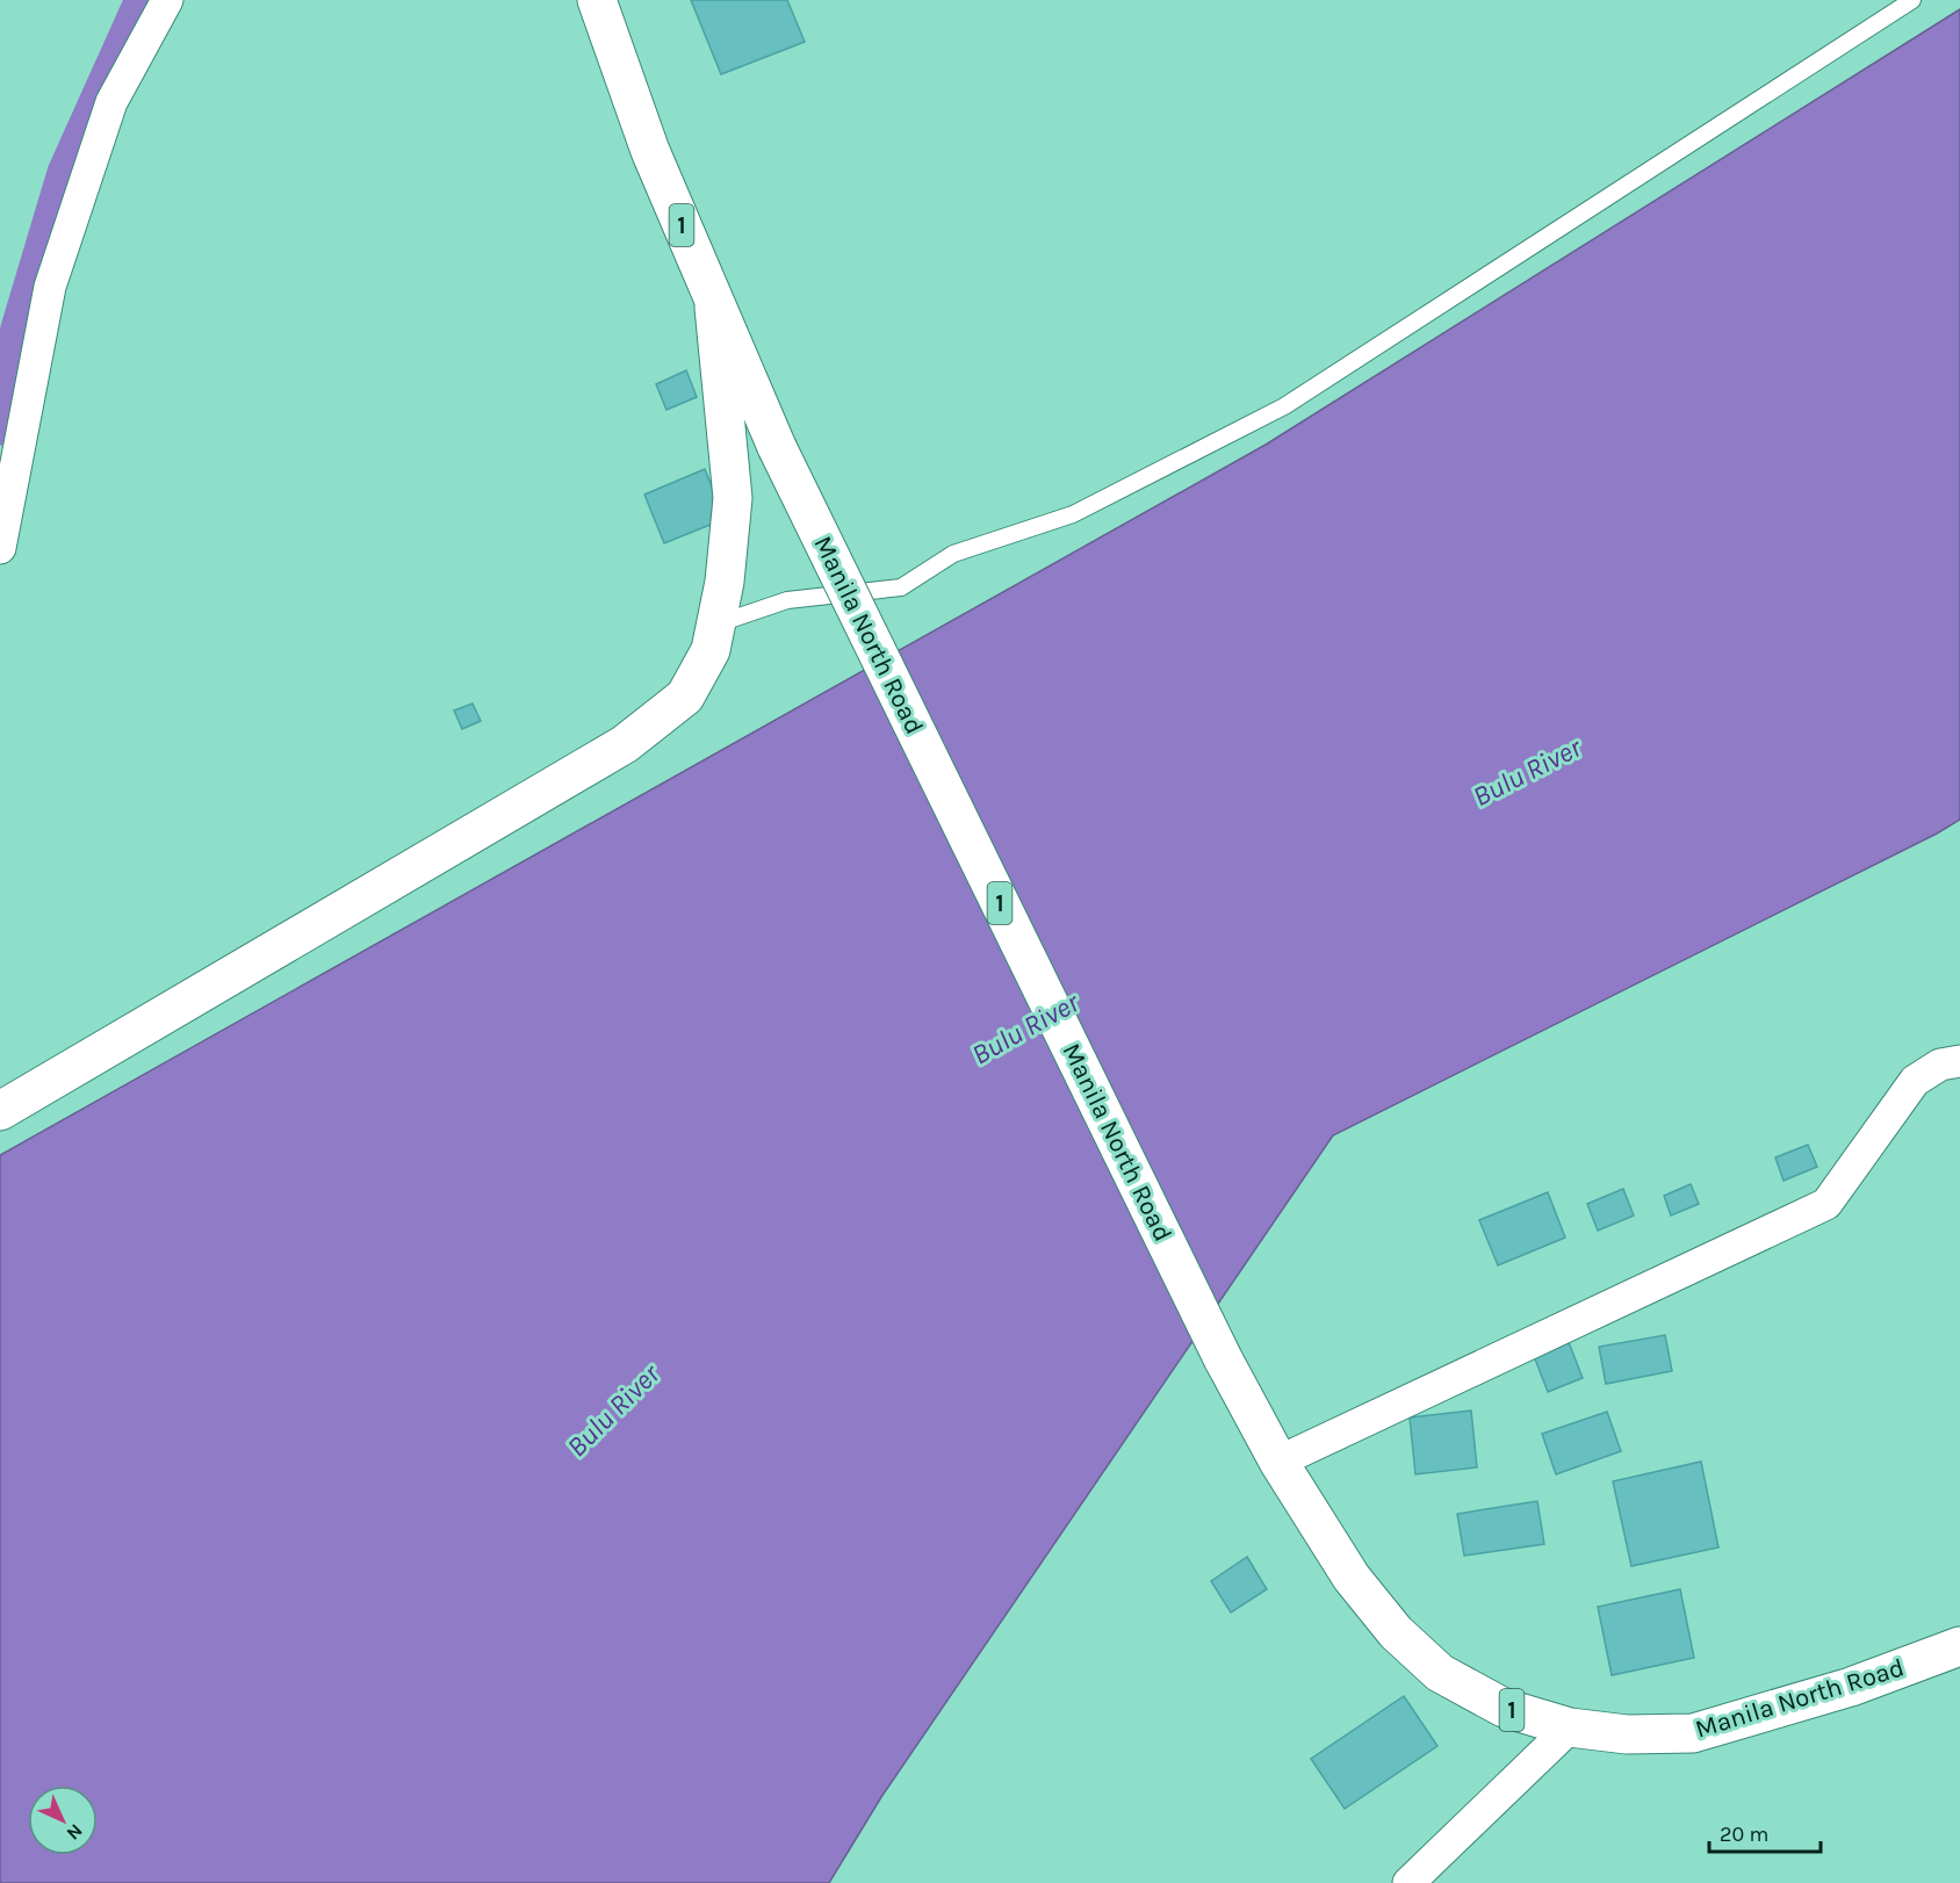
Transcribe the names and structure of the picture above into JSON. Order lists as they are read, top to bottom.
{
  "streets": {
    "main road": ["1", "Manila North Road"]
  },
  "water": ["Bulu River"],
  "scale_bar": "20 m",
  "north": "bottom right"
}
